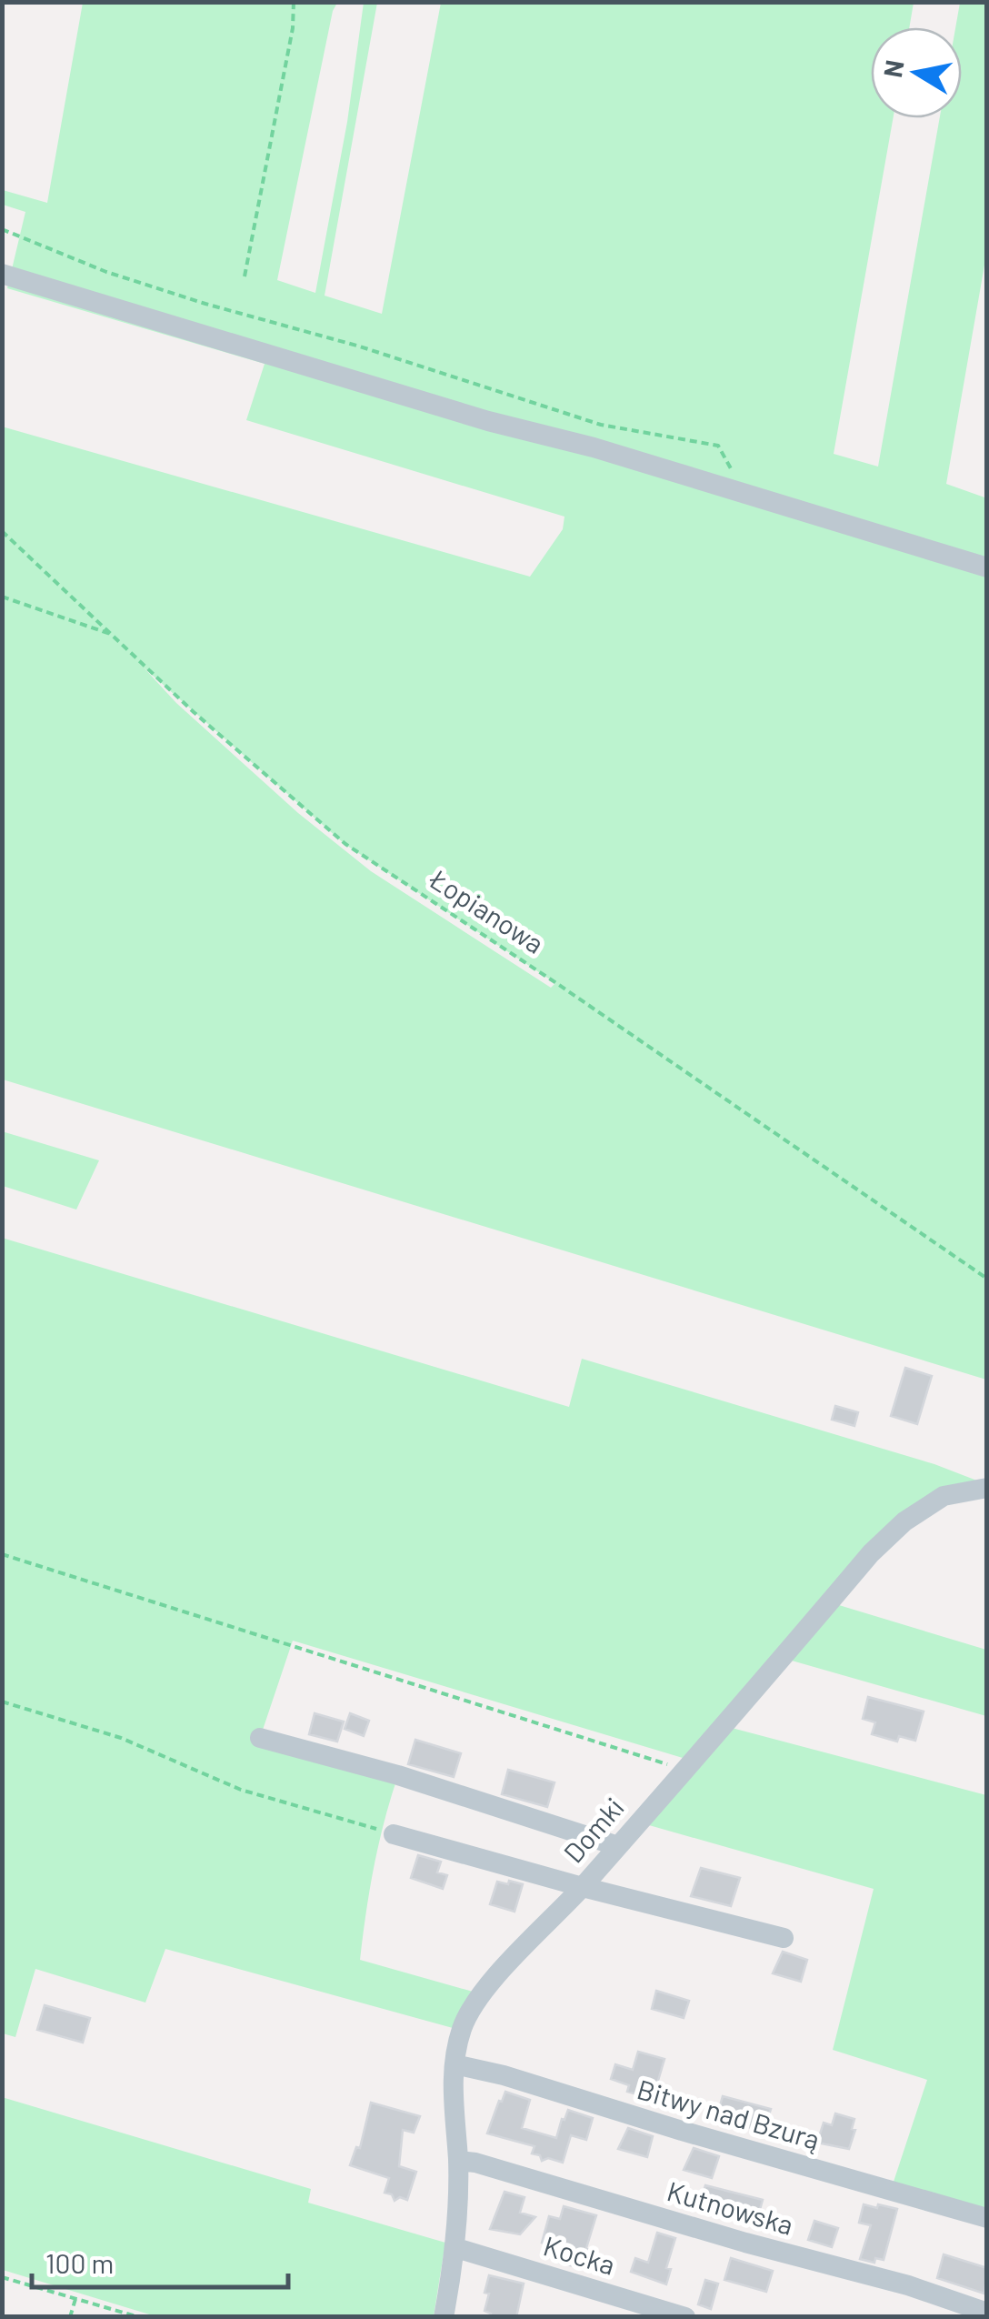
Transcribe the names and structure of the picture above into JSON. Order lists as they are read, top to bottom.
{
  "streets": {
    "street": [
      "Domki",
      "Bitwy nad Bzurą",
      "Kutnowska",
      "Kocka"
    ],
    "path": ["Łopianowa"]
  },
  "crossings": [
    ["Domki", "Bitwy nad Bzurą"],
    ["Domki", "Kutnowska"],
    ["Domki", "Kocka"]
  ],
  "scale_bar": "100 m",
  "north": "left"
}
